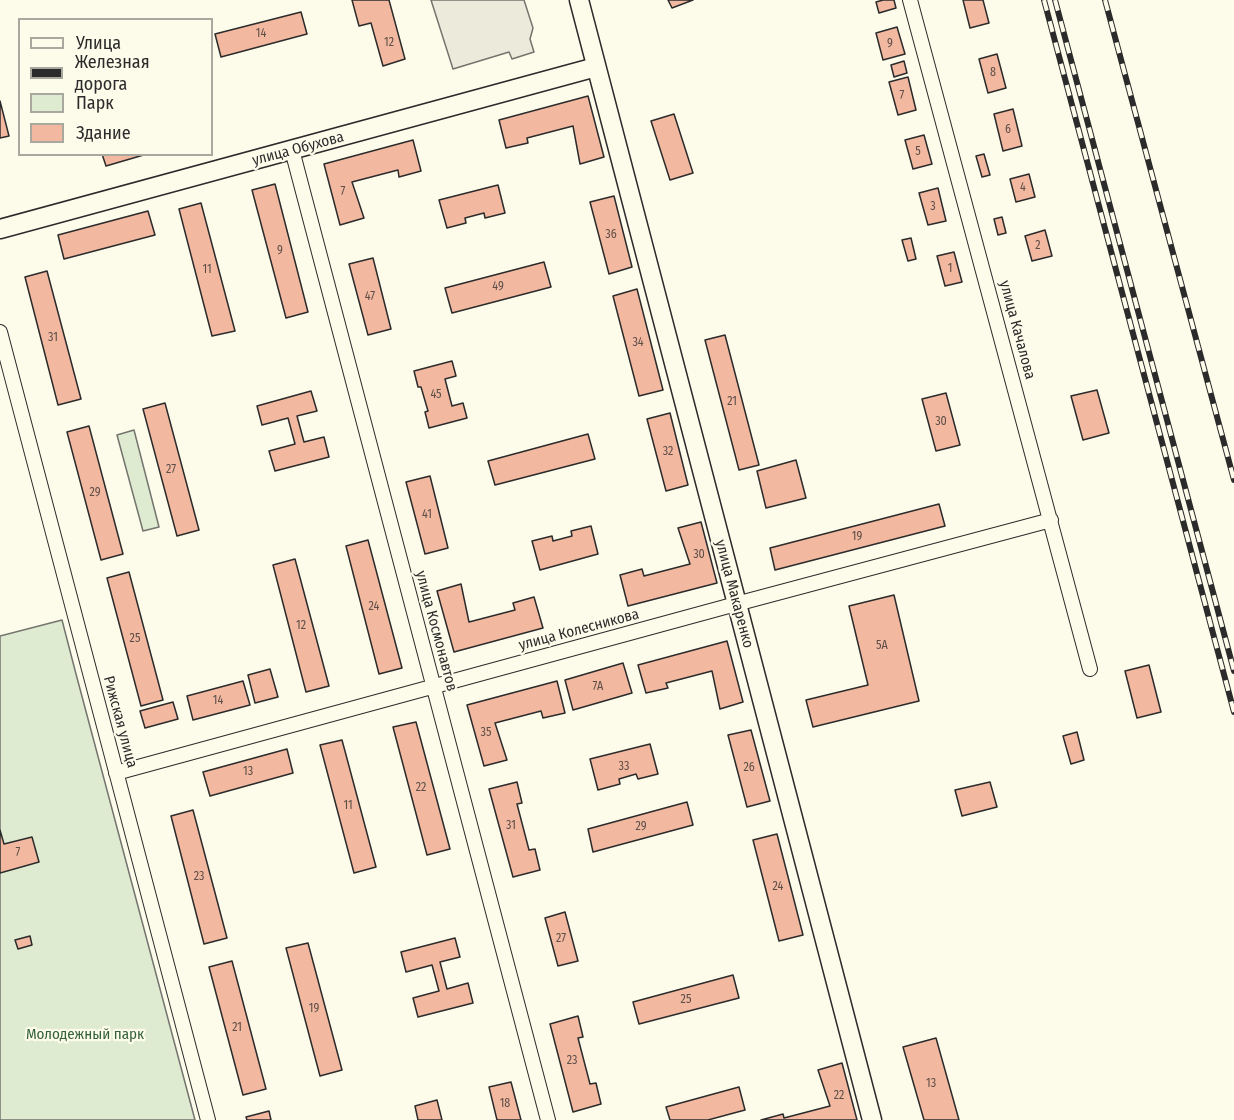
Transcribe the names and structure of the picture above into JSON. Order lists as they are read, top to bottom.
{
  "streets": {
    "main road": ["улица Обухова", "улица Макаренко"],
    "street": [
      "улица Качалова",
      "улица Колесникова",
      "улица Космонавтов",
      "Рижская улица"
    ]
  },
  "crossings": [
    ["улица Обухова", "улица Макаренко"],
    ["улица Обухова", "улица Космонавтов"],
    ["улица Качалова", "улица Колесникова"],
    ["улица Макаренко", "улица Колесникова"],
    ["улица Колесникова", "улица Космонавтов"],
    ["улица Колесникова", "Рижская улица"]
  ],
  "parks": ["Молодежный парк"],
  "house_numbers": [
    "14",
    "12",
    "9",
    "8",
    "7",
    "6",
    "5",
    "4",
    "7",
    "3",
    "36",
    "2",
    "9",
    "1",
    "11",
    "49",
    "47",
    "31",
    "34",
    "45",
    "21",
    "30",
    "32",
    "27",
    "29",
    "41",
    "19",
    "30",
    "24",
    "12",
    "25",
    "5А",
    "7А",
    "14",
    "35",
    "33",
    "26",
    "13",
    "22",
    "11",
    "31",
    "29",
    "7",
    "23",
    "24",
    "27",
    "25",
    "19",
    "21",
    "23",
    "13",
    "22",
    "18"
  ],
  "legend": [
    "Улица",
    "Железная дорога",
    "Парк",
    "Здание"
  ]
}
